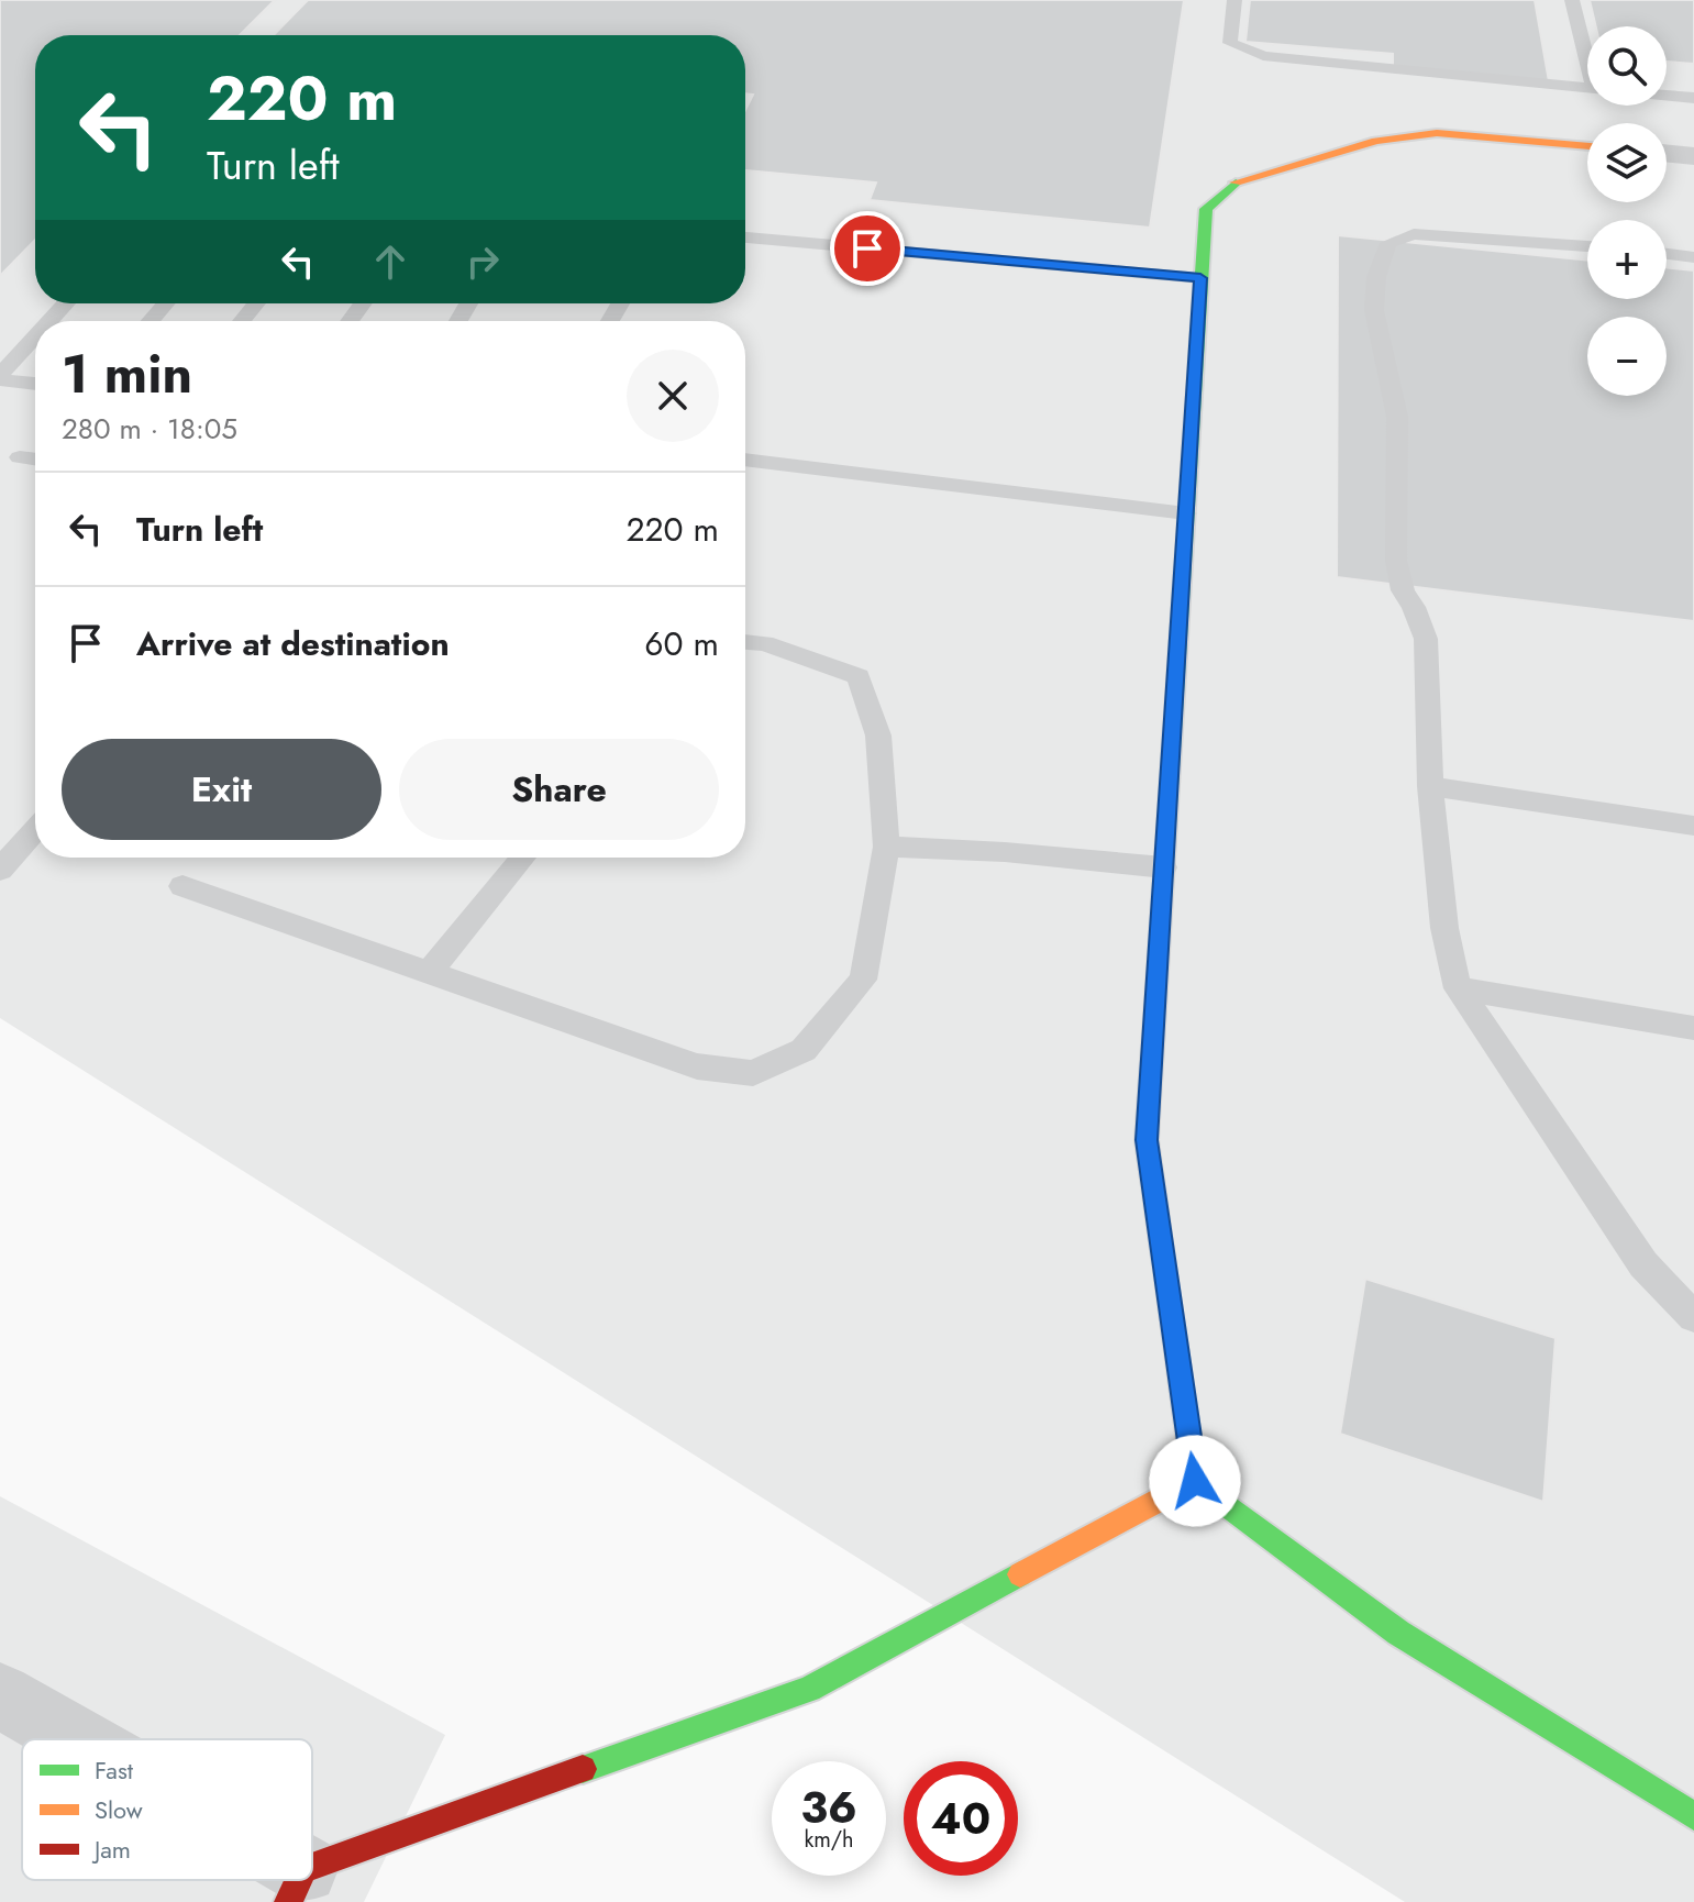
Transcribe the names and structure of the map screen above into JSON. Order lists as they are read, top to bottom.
{
  "legend": ["Fast", "Slow", "Jam"],
  "page": {
    "map_buttons": ["+", "−"],
    "turn": ["220 m", "Turn left"],
    "heading": ["1 min", "280 m · 18:05"],
    "list": [
      {
        "name": "Turn left",
        "value": "220 m"
      },
      {
        "name": "Arrive at destination",
        "value": "60 m"
      }
    ],
    "buttons": ["Exit", "Share"],
    "speed": "36 km/h",
    "limit": "40"
  }
}
